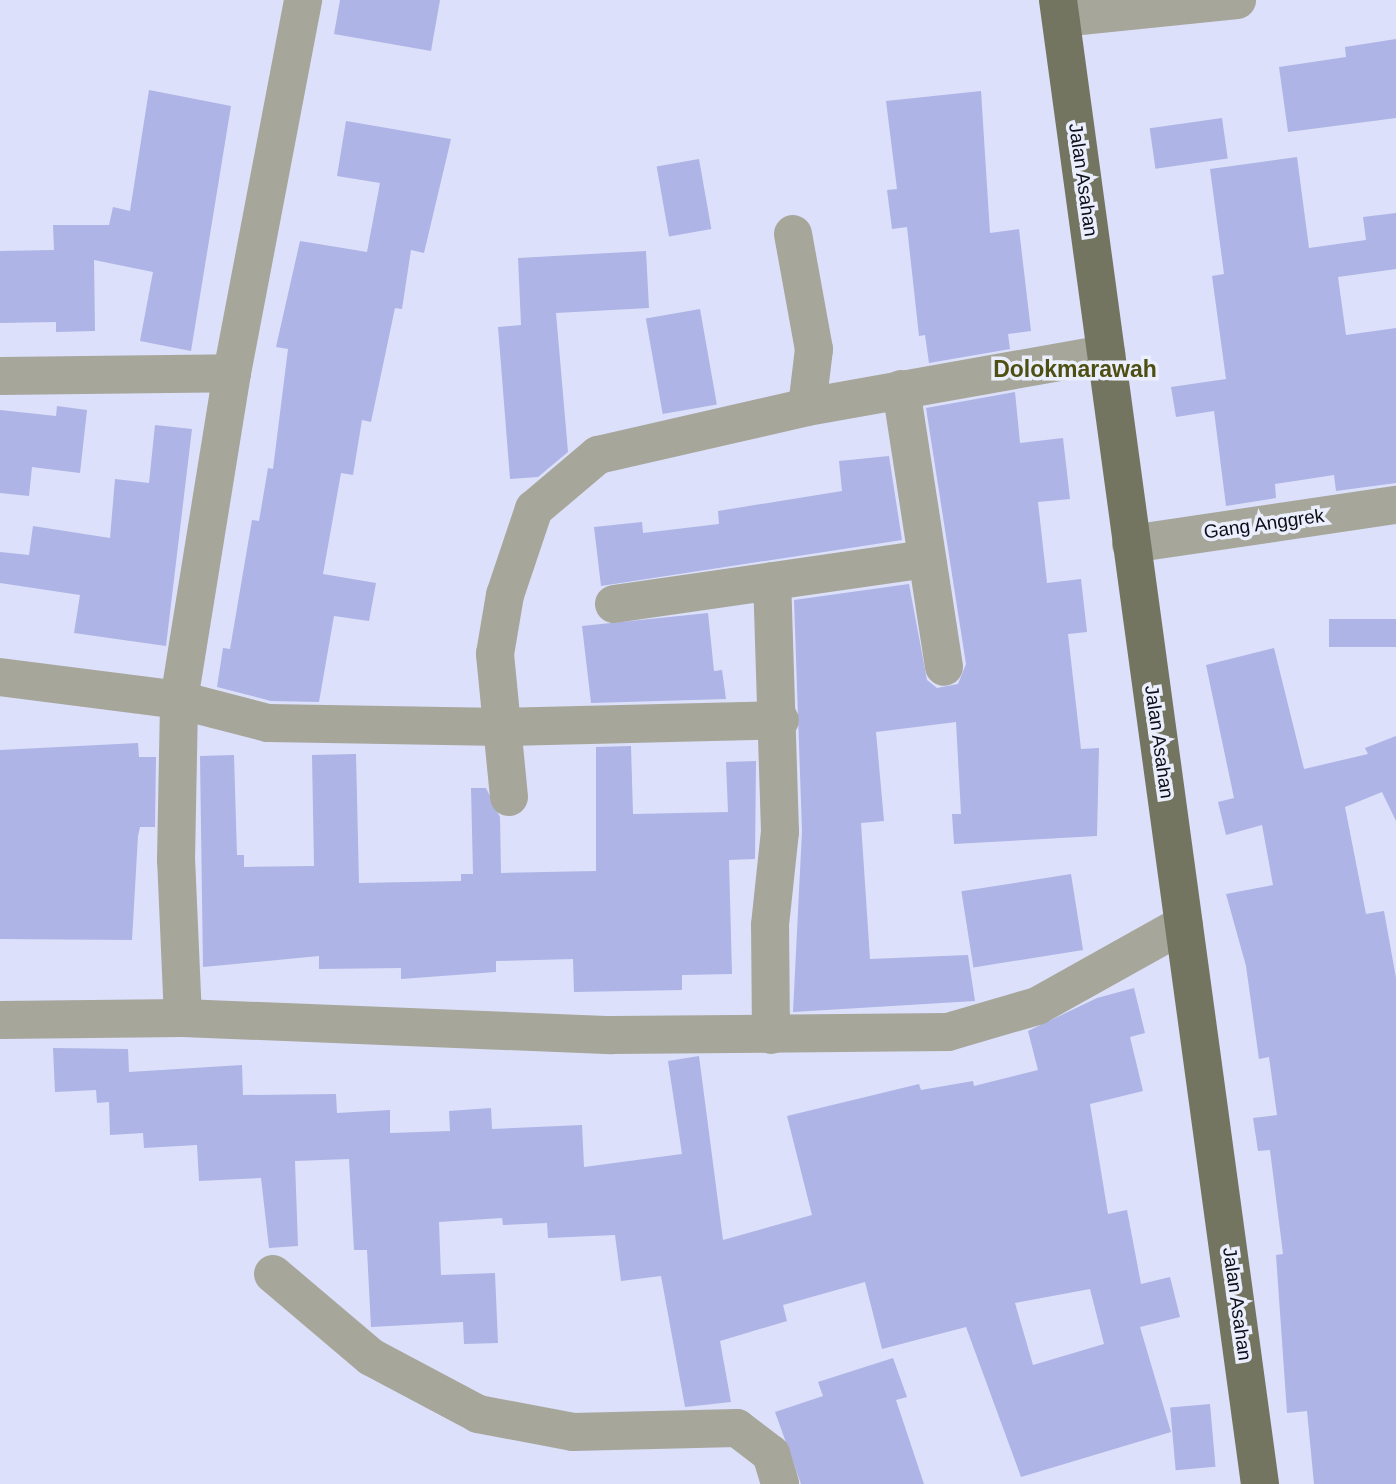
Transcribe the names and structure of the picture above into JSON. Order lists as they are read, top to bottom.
{
  "streets": {
    "main road": ["Jalan Asahan"],
    "street": ["Gang Anggrek"]
  },
  "crossings": [
    ["Jalan Asahan", "Gang Anggrek"]
  ],
  "districts": ["Dolokmarawah"]
}
